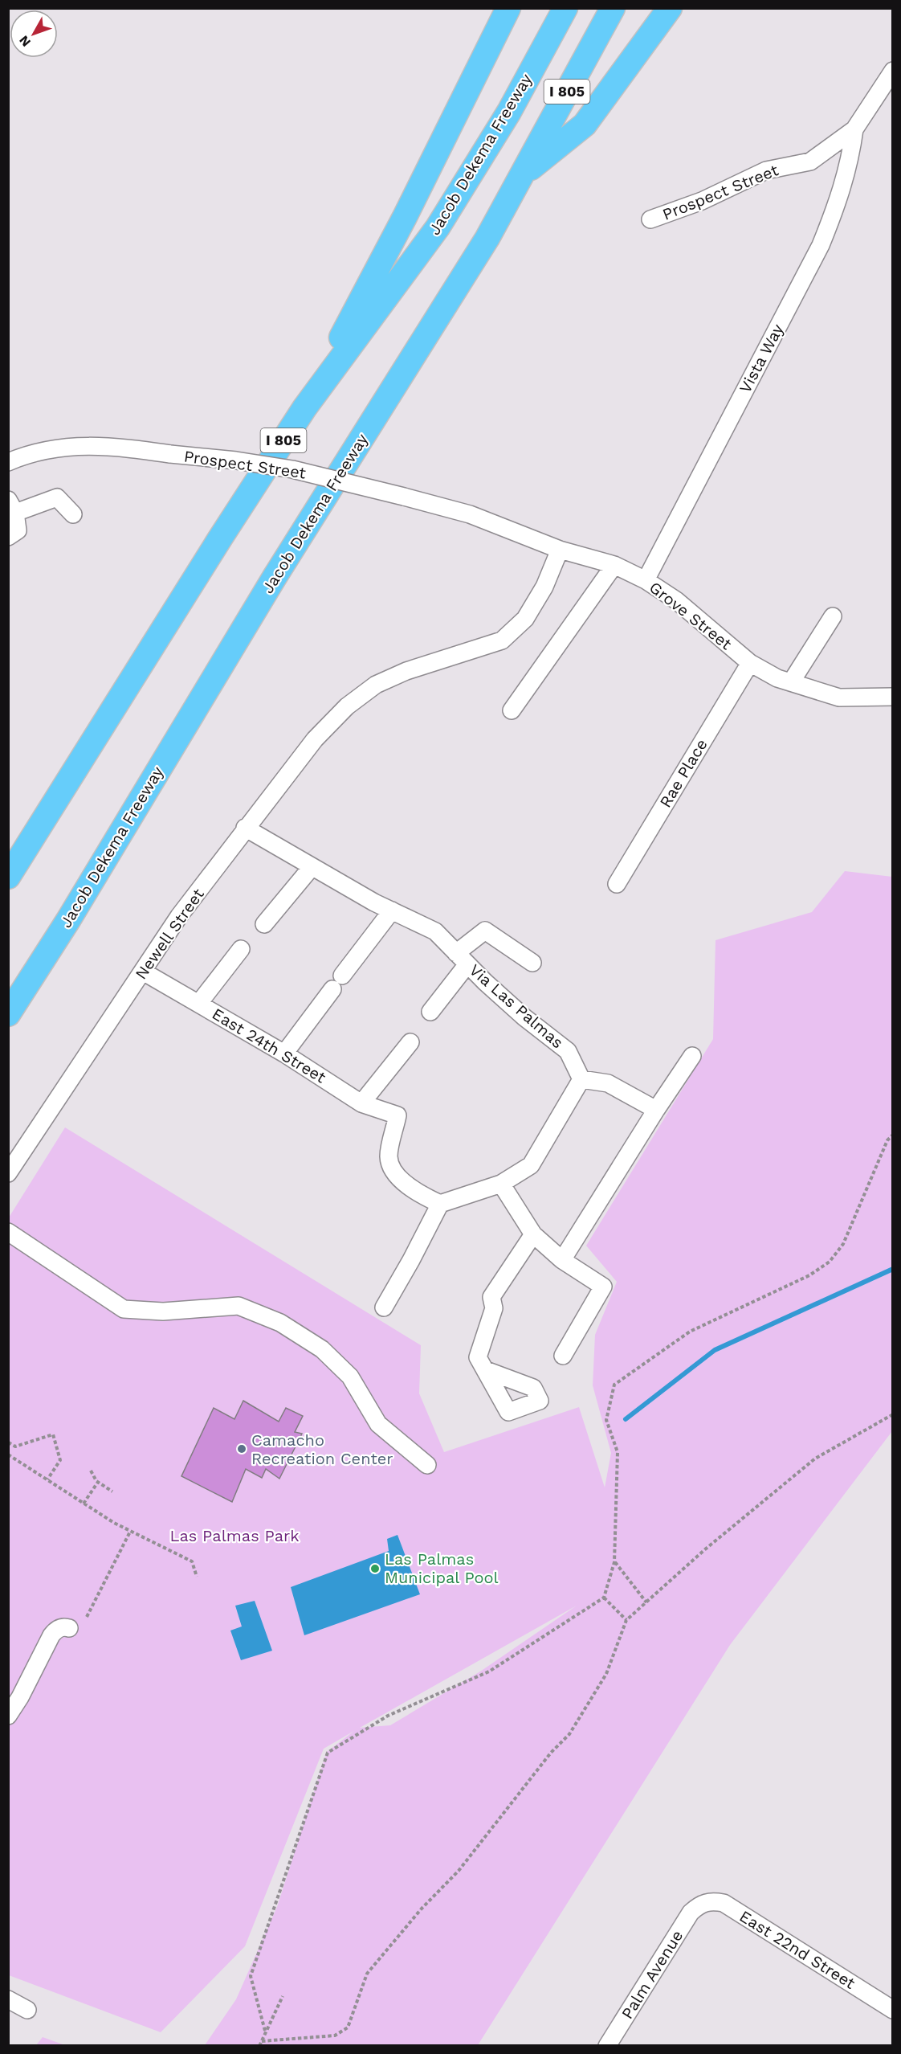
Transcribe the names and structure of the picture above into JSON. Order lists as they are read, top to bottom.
{
  "streets": {
    "highway": ["I 805", "Jacob Dekema Freeway"],
    "street": [
      "Prospect Street",
      "Vista Way",
      "Grove Street",
      "Rae Place",
      "Newell Street",
      "Via Las Palmas",
      "East 24th Street",
      "East 22nd Street",
      "Palm Avenue"
    ]
  },
  "crossings": [
    ["Prospect Street", "Vista Way"],
    ["Prospect Street", "Grove Street"],
    ["Prospect Street", "Newell Street"],
    ["Vista Way", "Grove Street"],
    ["Grove Street", "Rae Place"],
    ["Grove Street", "Newell Street"],
    ["Newell Street", "Via Las Palmas"],
    ["Newell Street", "East 24th Street"],
    ["East 22nd Street", "Palm Avenue"]
  ],
  "parks": ["Las Palmas Park"],
  "places": ["Camacho Recreation Center", "Las Palmas Municipal Pool"],
  "north": "bottom left"
}
